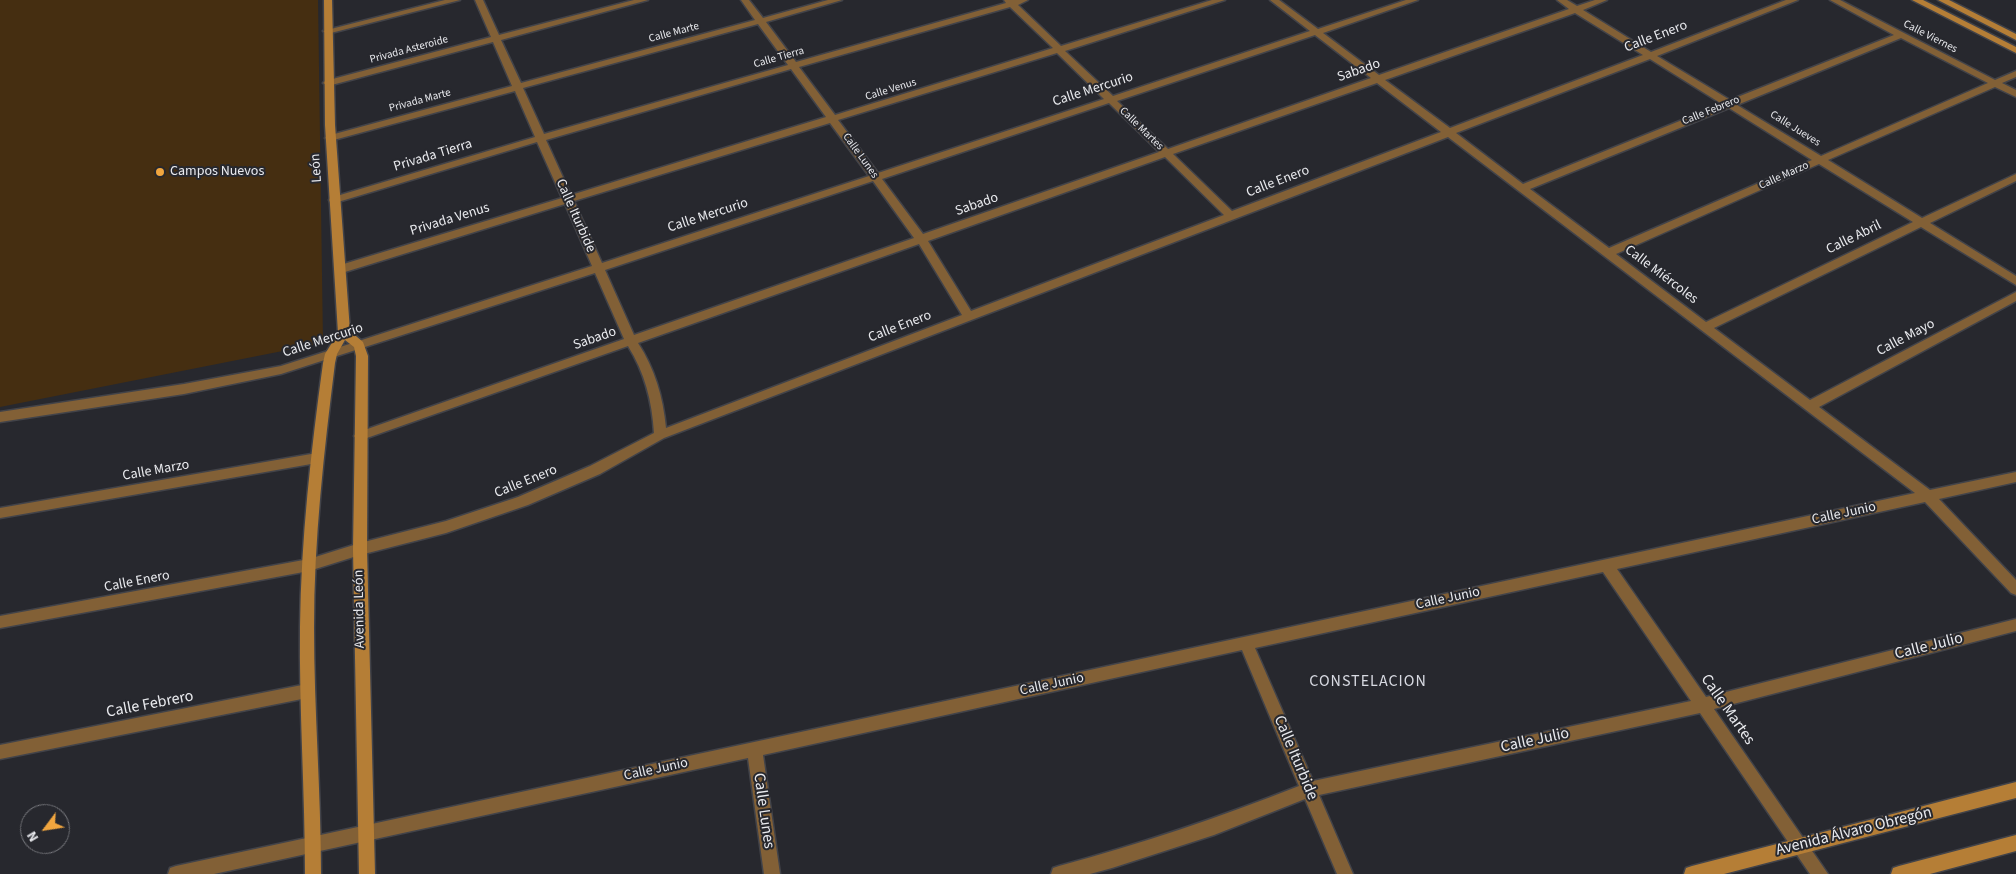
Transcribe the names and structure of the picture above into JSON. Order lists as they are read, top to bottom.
{
  "streets": {
    "street": [
      "Calle Marte",
      "Calle Enero",
      "Calle Viernes",
      "Privada Asteroide",
      "Calle Tierra",
      "Sabado",
      "Calle Venus",
      "Calle Mercurio",
      "Privada Marte",
      "Calle Febrero",
      "Calle Martes",
      "Calle Jueves",
      "Privada Tierra",
      "Calle Lunes",
      "León",
      "Calle Marzo",
      "Calle Iturbide",
      "Privada Venus",
      "Calle Abril",
      "Calle Miércoles",
      "Calle Mayo",
      "Calle Junio",
      "Avenida León",
      "Calle Julio",
      "Avenida Álvaro Obregón"
    ]
  },
  "crossings": [
    ["Calle Marte", "Privada Marte"],
    ["Calle Marte", "Calle Lunes"],
    ["Calle Marte", "Calle Iturbide"],
    ["Calle Enero", "Calle Martes"],
    ["Calle Enero", "Calle Jueves"],
    ["Calle Enero", "Calle Lunes"],
    ["Calle Enero", "Calle Iturbide"],
    ["Calle Enero", "Calle Miércoles"],
    ["Calle Enero", "Avenida León"],
    ["Calle Viernes", "Calle Febrero"],
    ["Calle Viernes", "Calle Marzo"],
    ["Privada Asteroide", "León"],
    ["Privada Asteroide", "Calle Iturbide"],
    ["Calle Tierra", "Calle Martes"],
    ["Calle Tierra", "Privada Tierra"],
    ["Calle Tierra", "Calle Lunes"],
    ["Calle Tierra", "Calle Iturbide"],
    ["Sabado", "Calle Martes"],
    ["Sabado", "Calle Jueves"],
    ["Sabado", "Calle Lunes"],
    ["Sabado", "Calle Iturbide"],
    ["Sabado", "Calle Miércoles"],
    ["Sabado", "Avenida León"],
    ["Calle Venus", "Calle Martes"],
    ["Calle Venus", "Calle Lunes"],
    ["Calle Venus", "Calle Iturbide"],
    ["Calle Venus", "Privada Venus"],
    ["Calle Mercurio", "Calle Martes"],
    ["Calle Mercurio", "Calle Lunes"],
    ["Calle Mercurio", "Calle Iturbide"],
    ["Calle Mercurio", "Calle Miércoles"],
    ["Calle Mercurio", "Avenida León"],
    ["Privada Marte", "León"],
    ["Privada Marte", "Calle Iturbide"],
    ["Calle Febrero", "Calle Jueves"],
    ["Calle Febrero", "Calle Miércoles"],
    ["Calle Martes", "Calle Junio"],
    ["Calle Martes", "Calle Julio"],
    ["Calle Martes", "Avenida Álvaro Obregón"],
    ["Calle Jueves", "Calle Marzo"],
    ["Calle Jueves", "Calle Abril"],
    ["Privada Tierra", "León"],
    ["Privada Tierra", "Calle Iturbide"],
    ["Calle Lunes", "Calle Junio"],
    ["León", "Privada Venus"],
    ["Calle Marzo", "Calle Miércoles"],
    ["Calle Iturbide", "Privada Venus"],
    ["Calle Iturbide", "Calle Junio"],
    ["Calle Iturbide", "Calle Julio"],
    ["Calle Abril", "Calle Miércoles"],
    ["Calle Miércoles", "Calle Mayo"],
    ["Calle Miércoles", "Calle Junio"],
    ["Calle Junio", "Avenida León"]
  ],
  "districts": ["CONSTELACION"],
  "places": ["Campos Nuevos"],
  "north": "bottom left"
}
